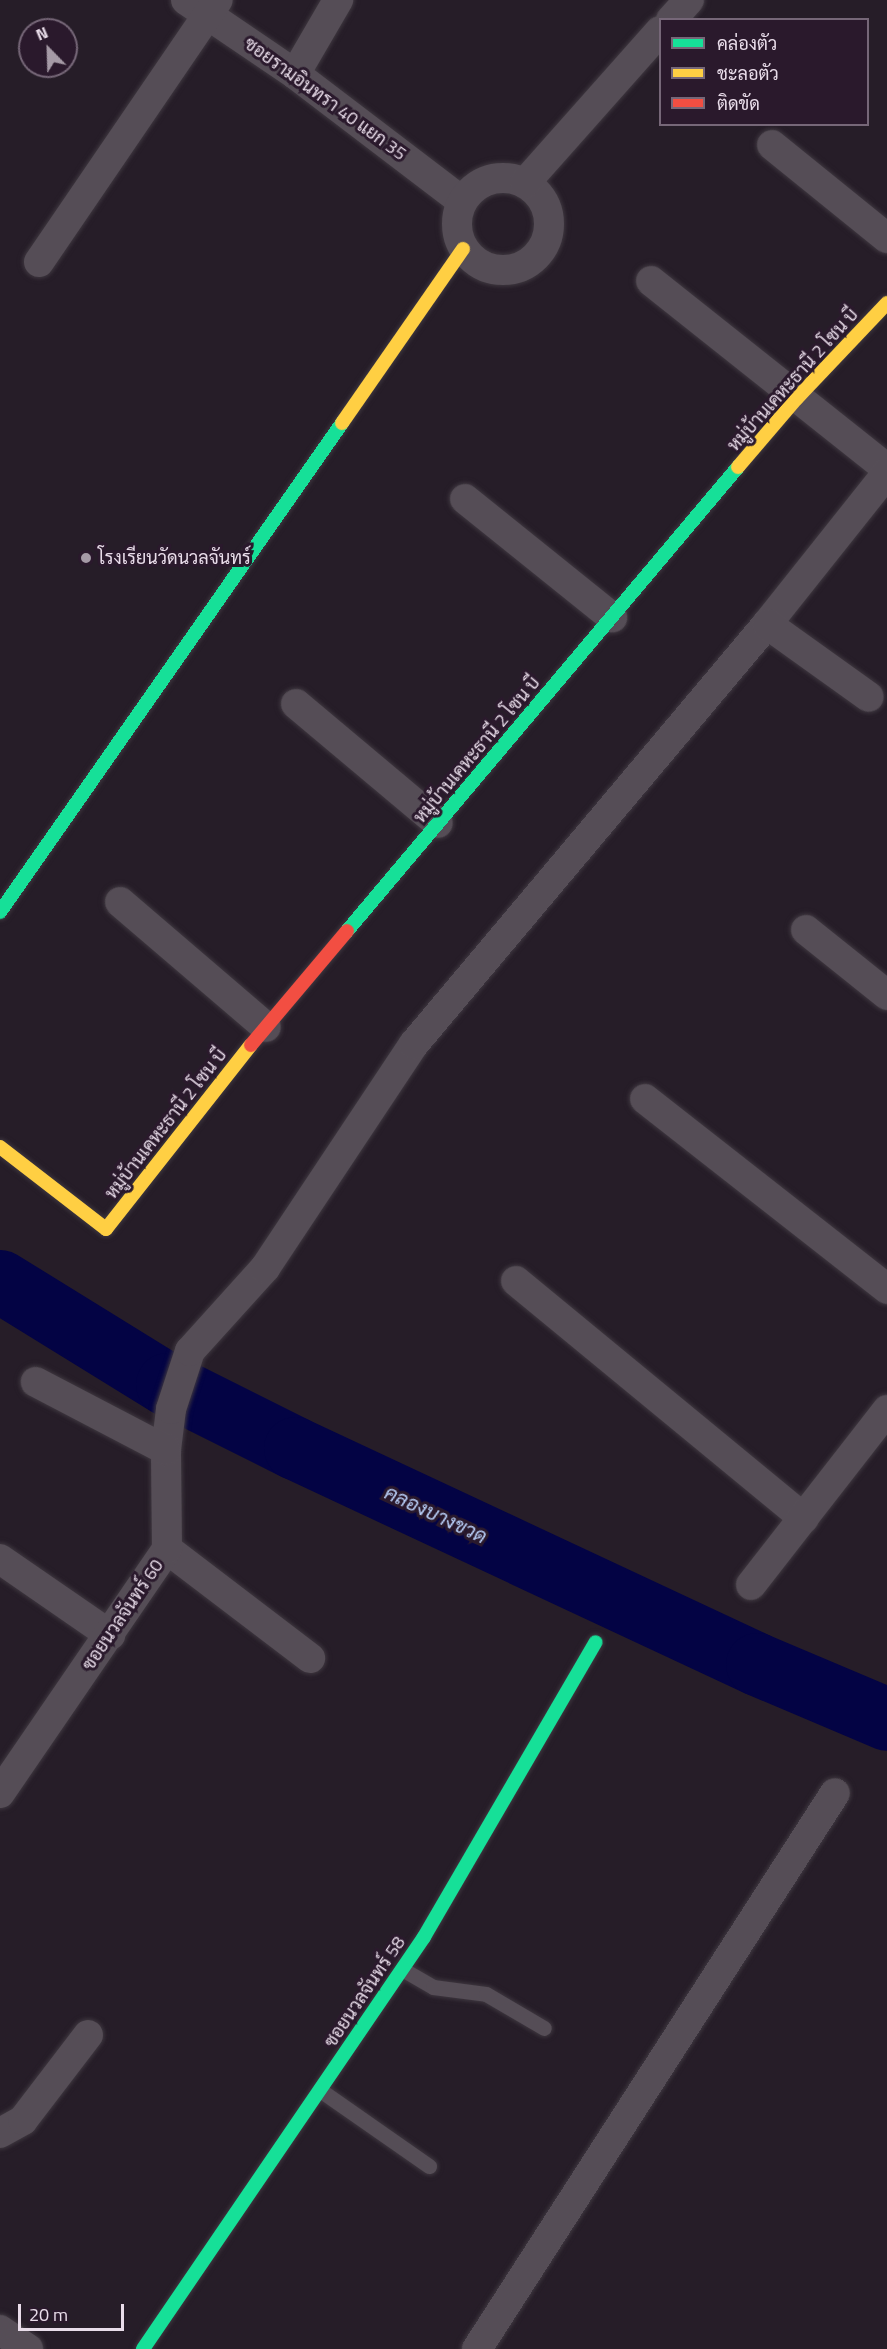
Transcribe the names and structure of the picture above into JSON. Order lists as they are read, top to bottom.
{
  "streets": {
    "street": [
      "ซอยรามอินทรา 40 แยก 35",
      "หมู่บ้านเคหะธานี 2 โซน บี",
      "ซอยนวลจันทร์ 60",
      "ซอยนวลจันทร์ 58"
    ]
  },
  "water": ["คลองบางขวด"],
  "places": ["โรงเรียนวัดนวลจันทร์"],
  "legend": ["คล่องตัว", "ชะลอตัว", "ติดขัด"],
  "scale_bar": "20 m",
  "north": "top left"
}
